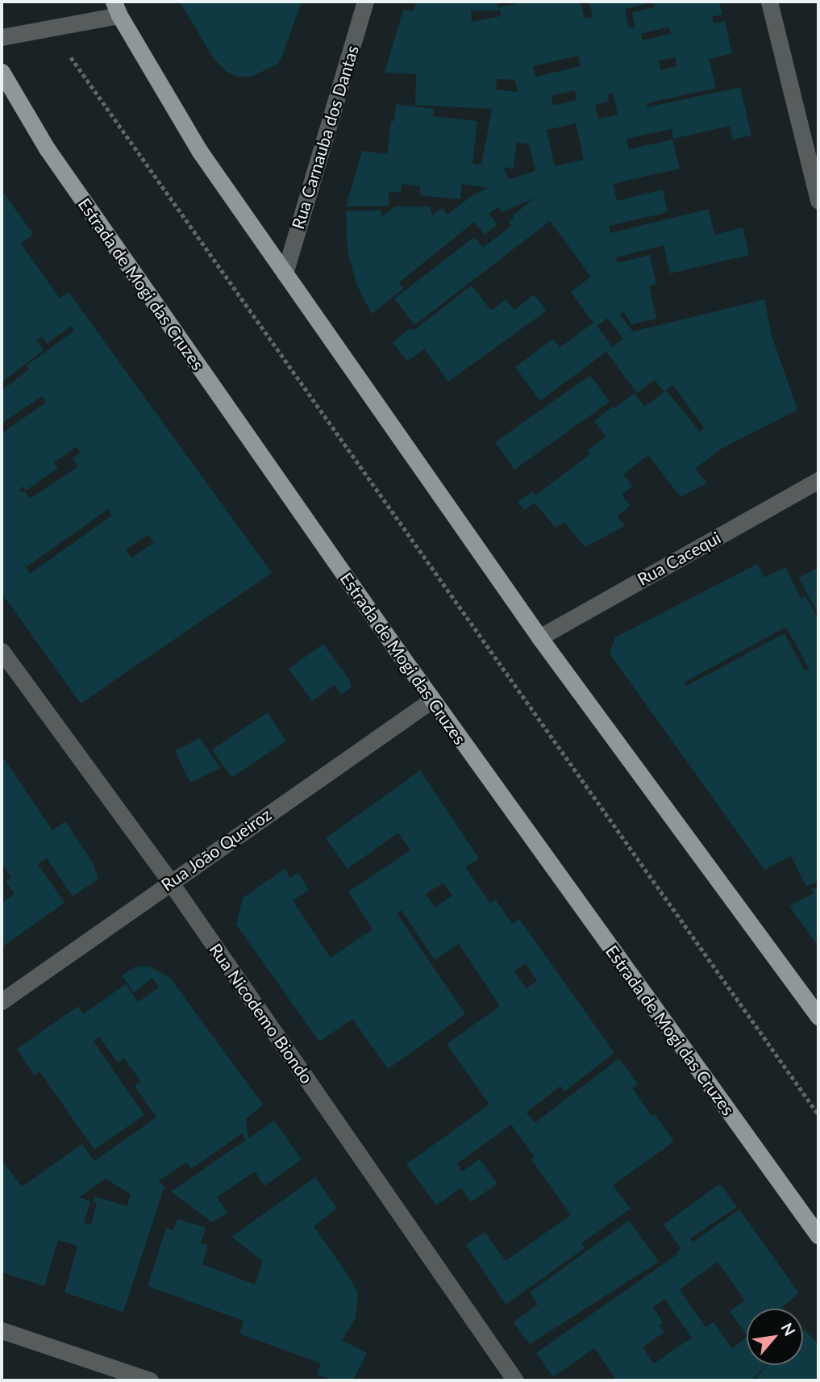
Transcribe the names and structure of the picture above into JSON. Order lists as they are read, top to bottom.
{
  "streets": {
    "main road": ["Estrada de Mogi das Cruzes"],
    "street": [
      "Rua Carnauba dos Dantas",
      "Rua Cacequi",
      "Rua João Queiroz",
      "Rua Nicodemo Biondo"
    ]
  },
  "crossings": [
    ["Estrada de Mogi das Cruzes", "Rua João Queiroz"],
    ["Rua João Queiroz", "Rua Nicodemo Biondo"]
  ],
  "north": "top right"
}
